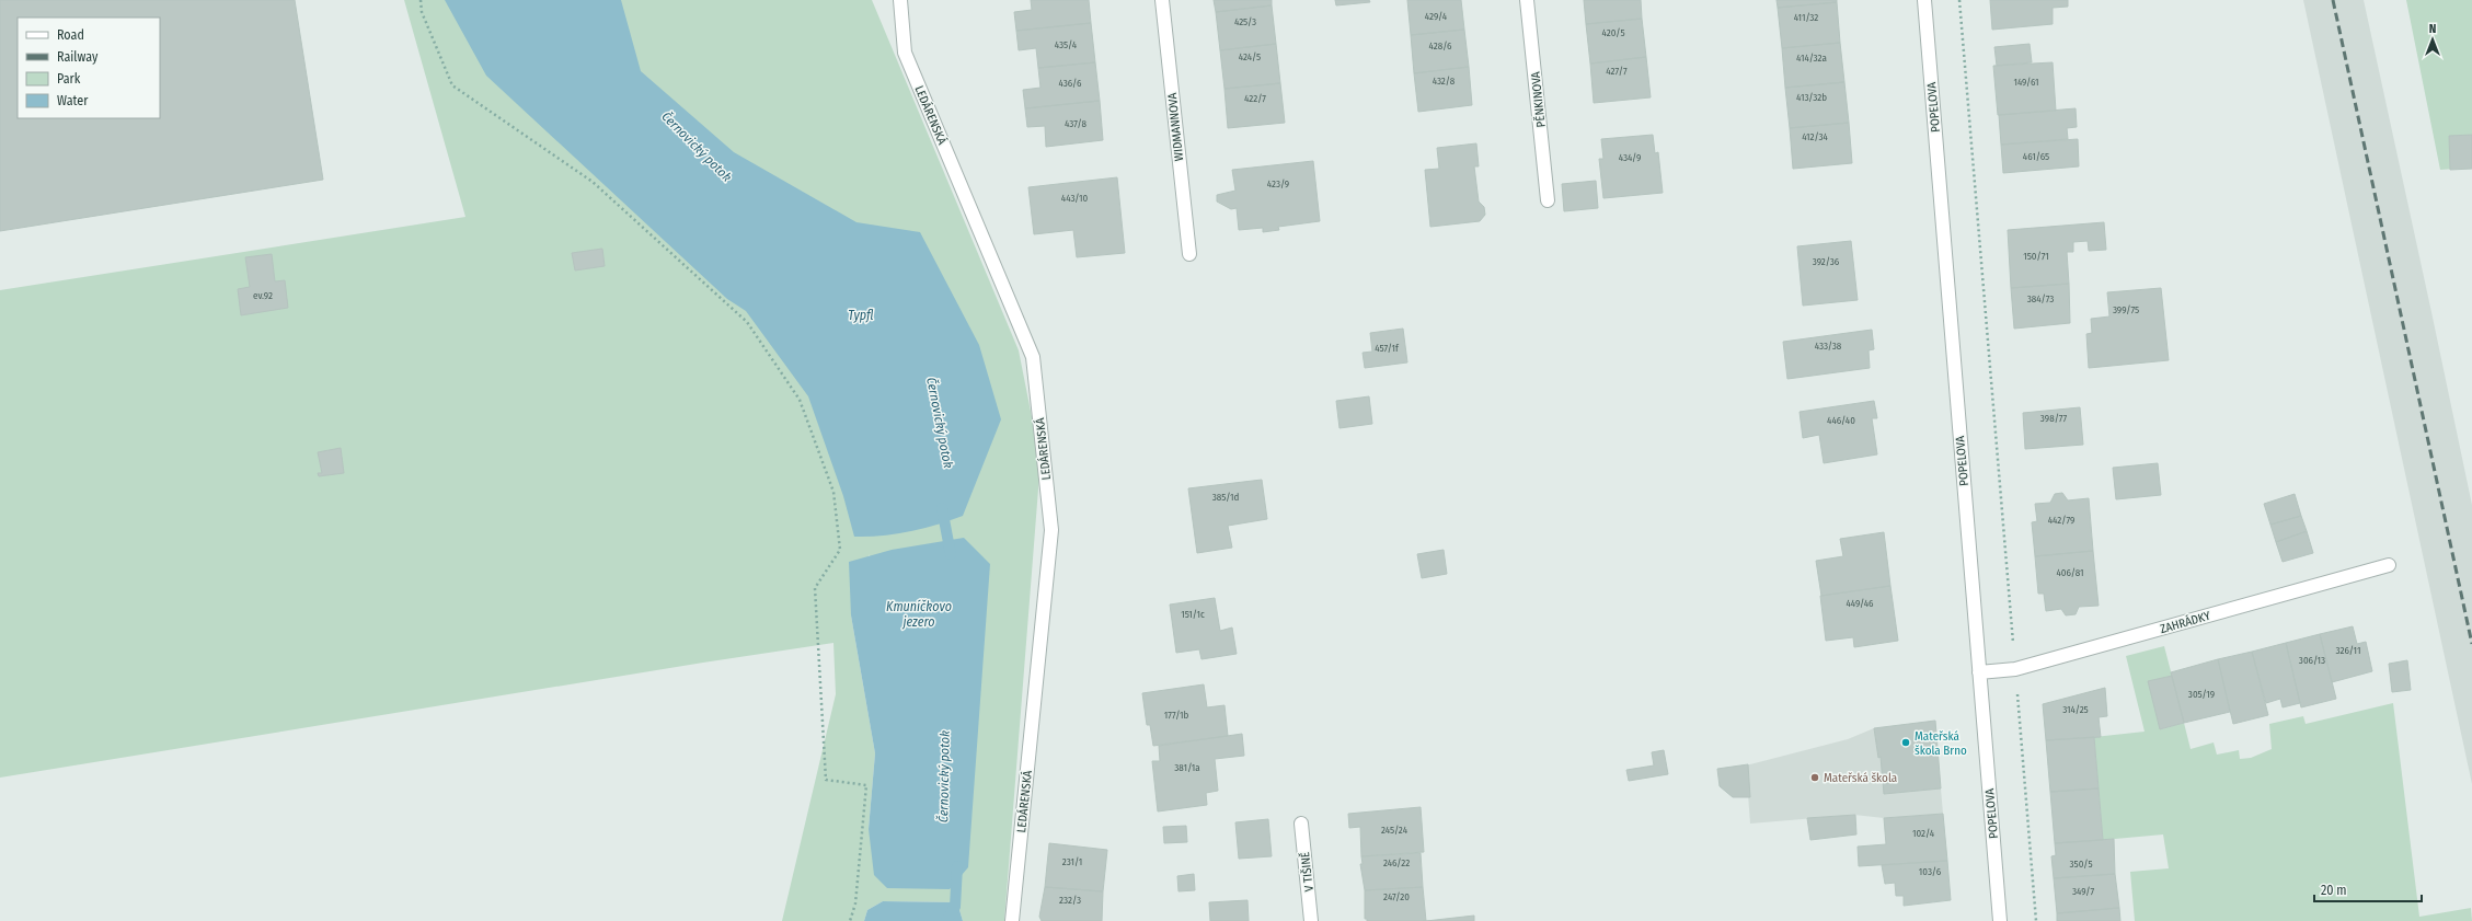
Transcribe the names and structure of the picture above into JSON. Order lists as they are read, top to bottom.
{
  "streets": {
    "street": [
      "PĚNKINOVA",
      "POPELOVA",
      "LEDÁRENSKÁ",
      "WIDMANNOVA",
      "ZAHRÁDKY",
      "V TIŠINĚ"
    ]
  },
  "crossings": [
    ["POPELOVA", "ZAHRÁDKY"]
  ],
  "water": ["Černovický potok", "Typfl", "Kmuníčkovo jezero"],
  "places": ["Mateřská škola Brno", "Mateřská škola"],
  "house_numbers": [
    "429/4",
    "411/32",
    "425/3",
    "420/5",
    "435/4",
    "428/6",
    "424/5",
    "414/32a",
    "427/7",
    "432/8",
    "149/61",
    "436/6",
    "413/32b",
    "422/7",
    "437/8",
    "412/34",
    "461/65",
    "434/9",
    "423/9",
    "443/10",
    "150/71",
    "392/36",
    "ev.92",
    "384/73",
    "399/75",
    "433/38",
    "457/1f",
    "398/77",
    "446/40",
    "385/1d",
    "442/79",
    "406/81",
    "449/46",
    "151/1c",
    "326/11",
    "306/13",
    "305/19",
    "314/25",
    "177/1b",
    "381/1a",
    "245/24",
    "102/4",
    "231/1",
    "246/22",
    "350/5",
    "103/6",
    "349/7",
    "247/20",
    "232/3"
  ],
  "legend": [
    "Road",
    "Railway",
    "Park",
    "Water"
  ],
  "scale_bar": "20 m",
  "north": "top"
}
